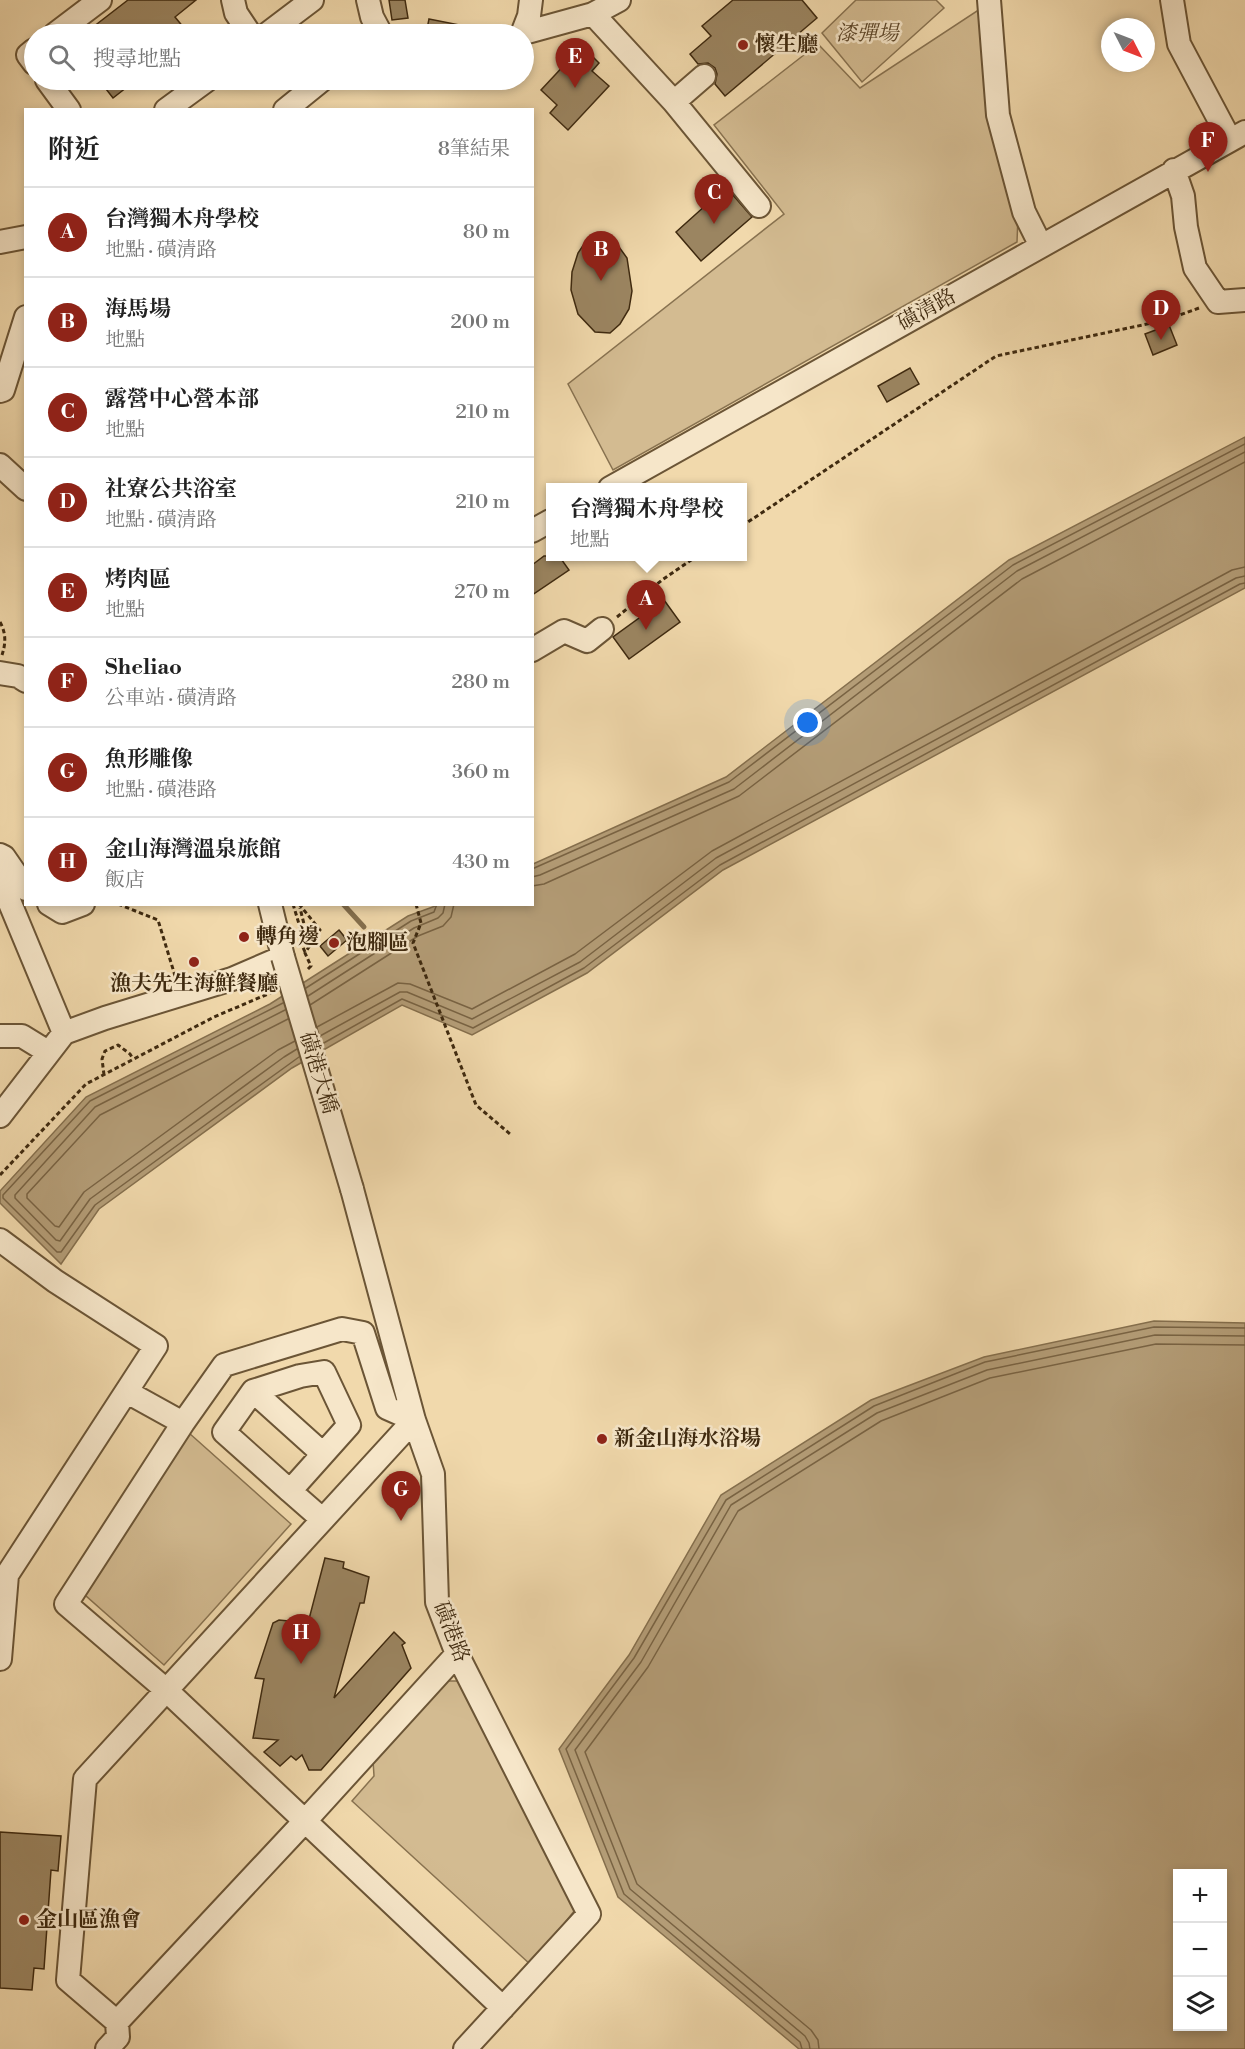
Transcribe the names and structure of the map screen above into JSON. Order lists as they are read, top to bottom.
{
  "streets": {
    "street": ["磺清路", "磺港大橋", "磺港路"]
  },
  "crossings": [
    ["磺港大橋", "磺港路"]
  ],
  "parks": ["漆彈場"],
  "places": [
    "懷生廳",
    "轉角邊",
    "泡腳區",
    "漁夫先生海鮮餐廳",
    "新金山海水浴場",
    "金山區漁會"
  ],
  "north": "bottom right",
  "page": {
    "search": "搜尋地點",
    "pins": [
      "E",
      "F",
      "C",
      "B",
      "D",
      "A",
      "G",
      "H"
    ],
    "heading": ["附近", "8筆結果"],
    "list": [
      {
        "mark": "A",
        "name": "台灣獨木舟學校",
        "note": "地點 · 磺清路",
        "value": "80 m"
      },
      {
        "mark": "B",
        "name": "海馬場",
        "note": "地點",
        "value": "200 m"
      },
      {
        "mark": "C",
        "name": "露營中心營本部",
        "note": "地點",
        "value": "210 m"
      },
      {
        "mark": "D",
        "name": "社寮公共浴室",
        "note": "地點 · 磺清路",
        "value": "210 m"
      },
      {
        "mark": "E",
        "name": "烤肉區",
        "note": "地點",
        "value": "270 m"
      },
      {
        "mark": "F",
        "name": "Sheliao",
        "note": "公車站 · 磺清路",
        "value": "280 m"
      },
      {
        "mark": "G",
        "name": "魚形雕像",
        "note": "地點 · 磺港路",
        "value": "360 m"
      },
      {
        "mark": "H",
        "name": "金山海灣溫泉旅館",
        "note": "飯店",
        "value": "430 m"
      }
    ],
    "popup": ["台灣獨木舟學校", "地點"],
    "map_buttons": ["+", "−"]
  }
}
